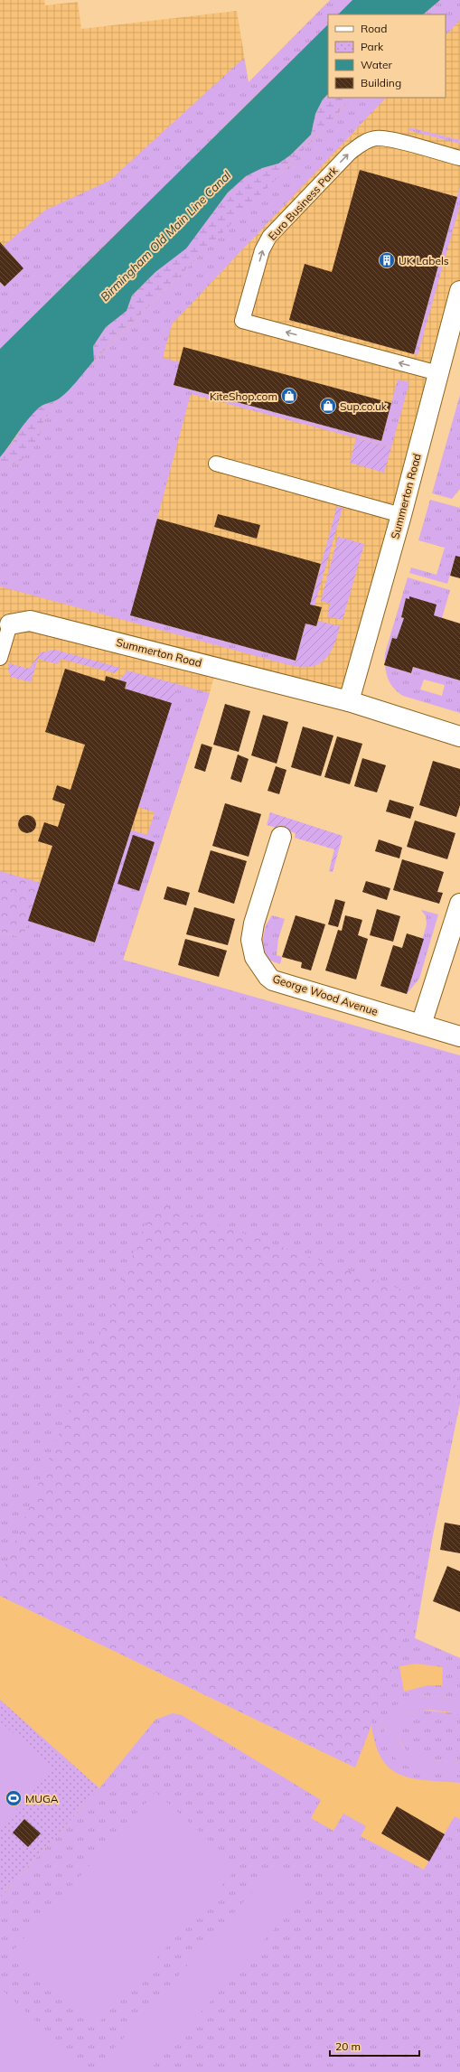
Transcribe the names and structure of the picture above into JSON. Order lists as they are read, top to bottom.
{
  "streets": {
    "street": ["Summerton Road", "George Wood Avenue"],
    "lane": ["Euro Business Park"]
  },
  "crossings": [
    ["Euro Business Park", "Summerton Road"]
  ],
  "water": ["Birmingham Old Main Line Canal"],
  "places": {
    "building": ["UK Labels"],
    "shop": ["KiteShop.com", "Sup.co.uk"],
    "sports": ["MUGA"]
  },
  "legend": [
    "Road",
    "Park",
    "Water",
    "Building"
  ],
  "scale_bar": "20 m"
}
